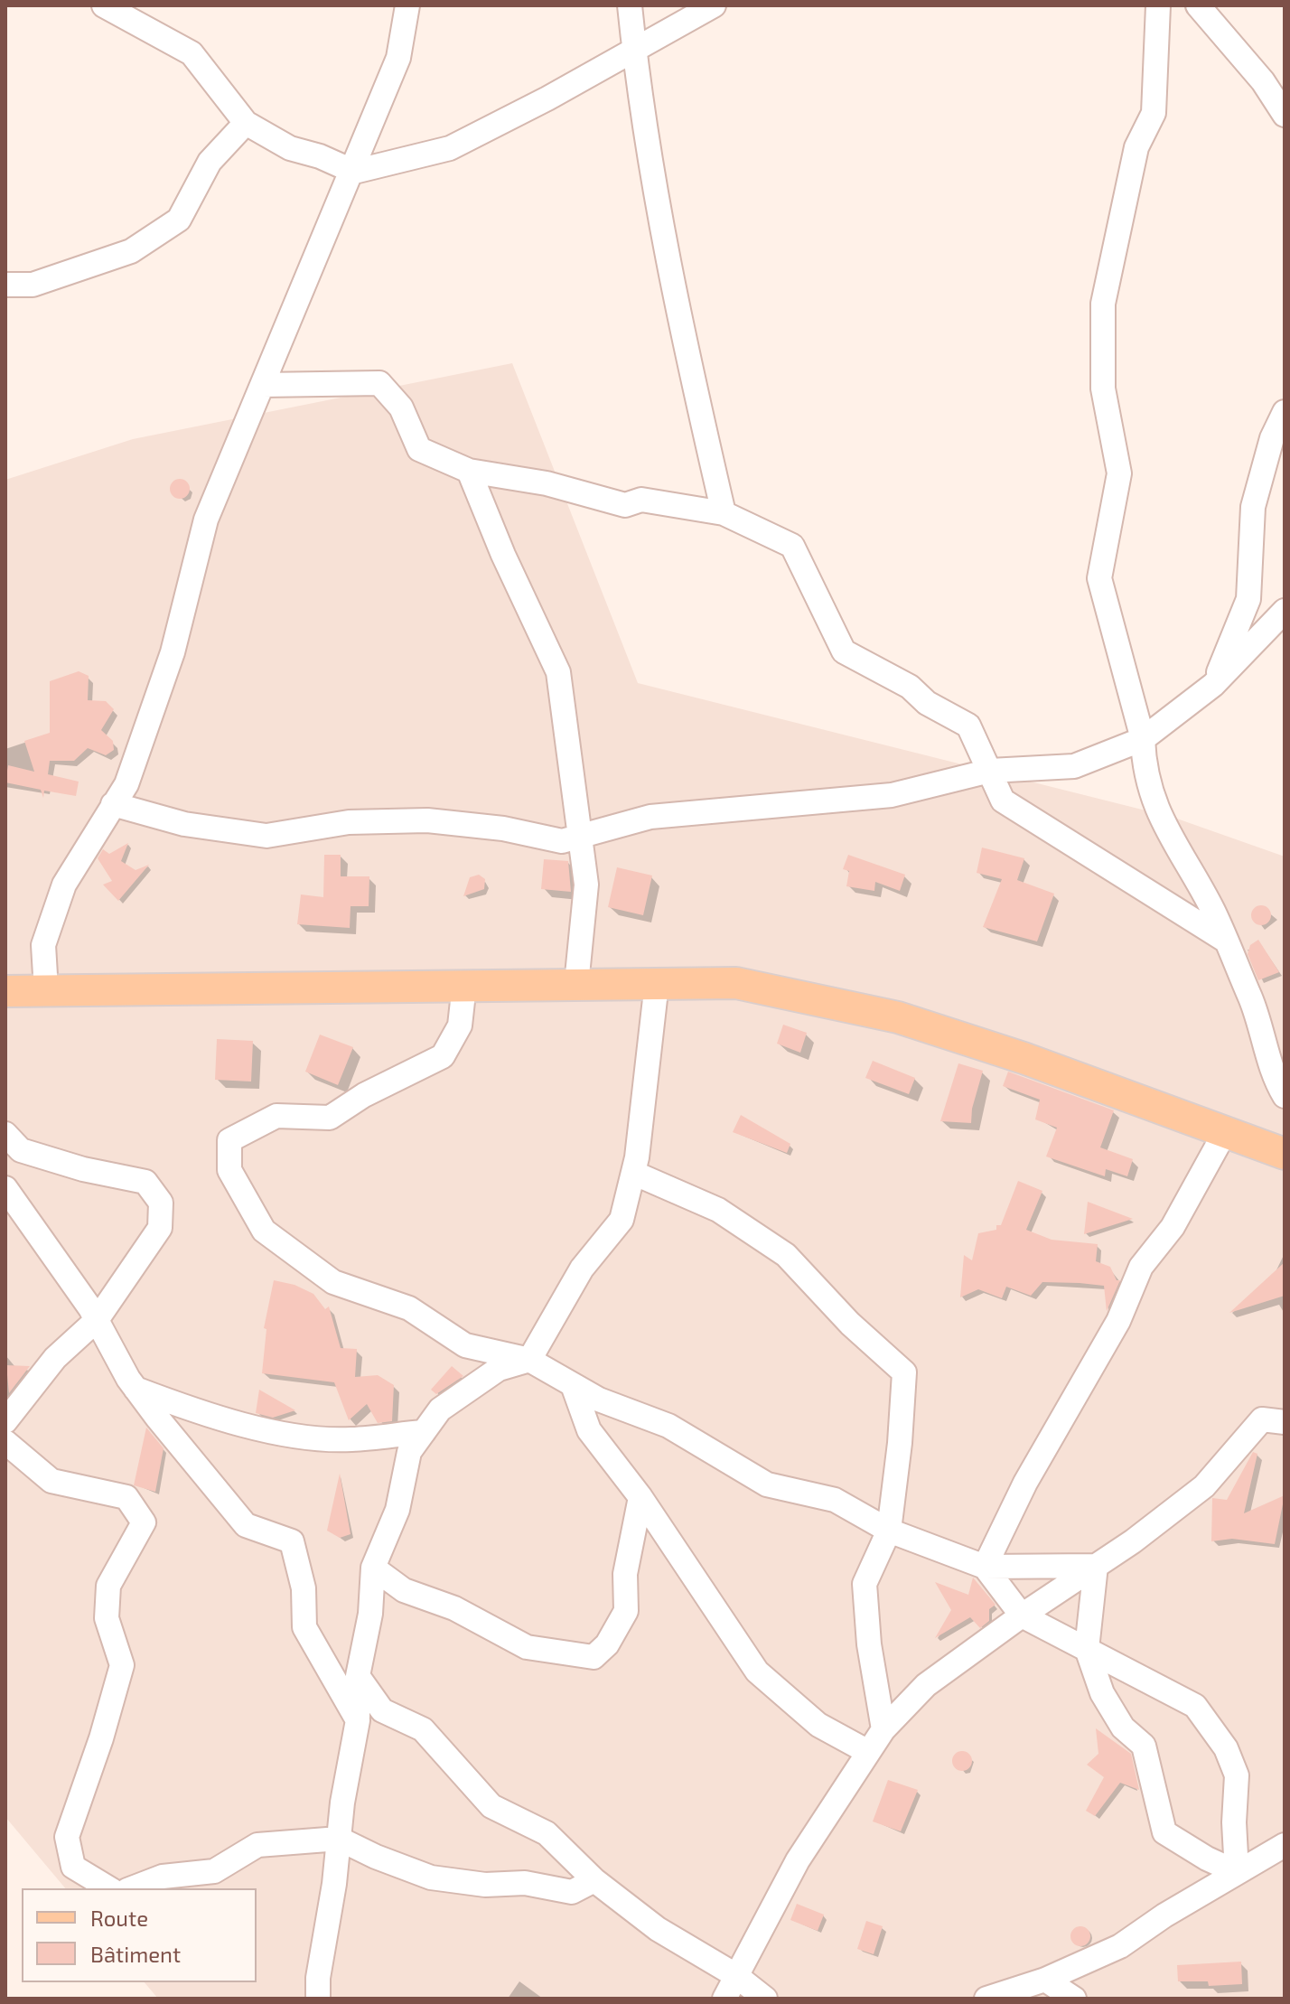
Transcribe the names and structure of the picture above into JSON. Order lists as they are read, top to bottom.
{
  "legend": ["Route", "Bâtiment"]
}
